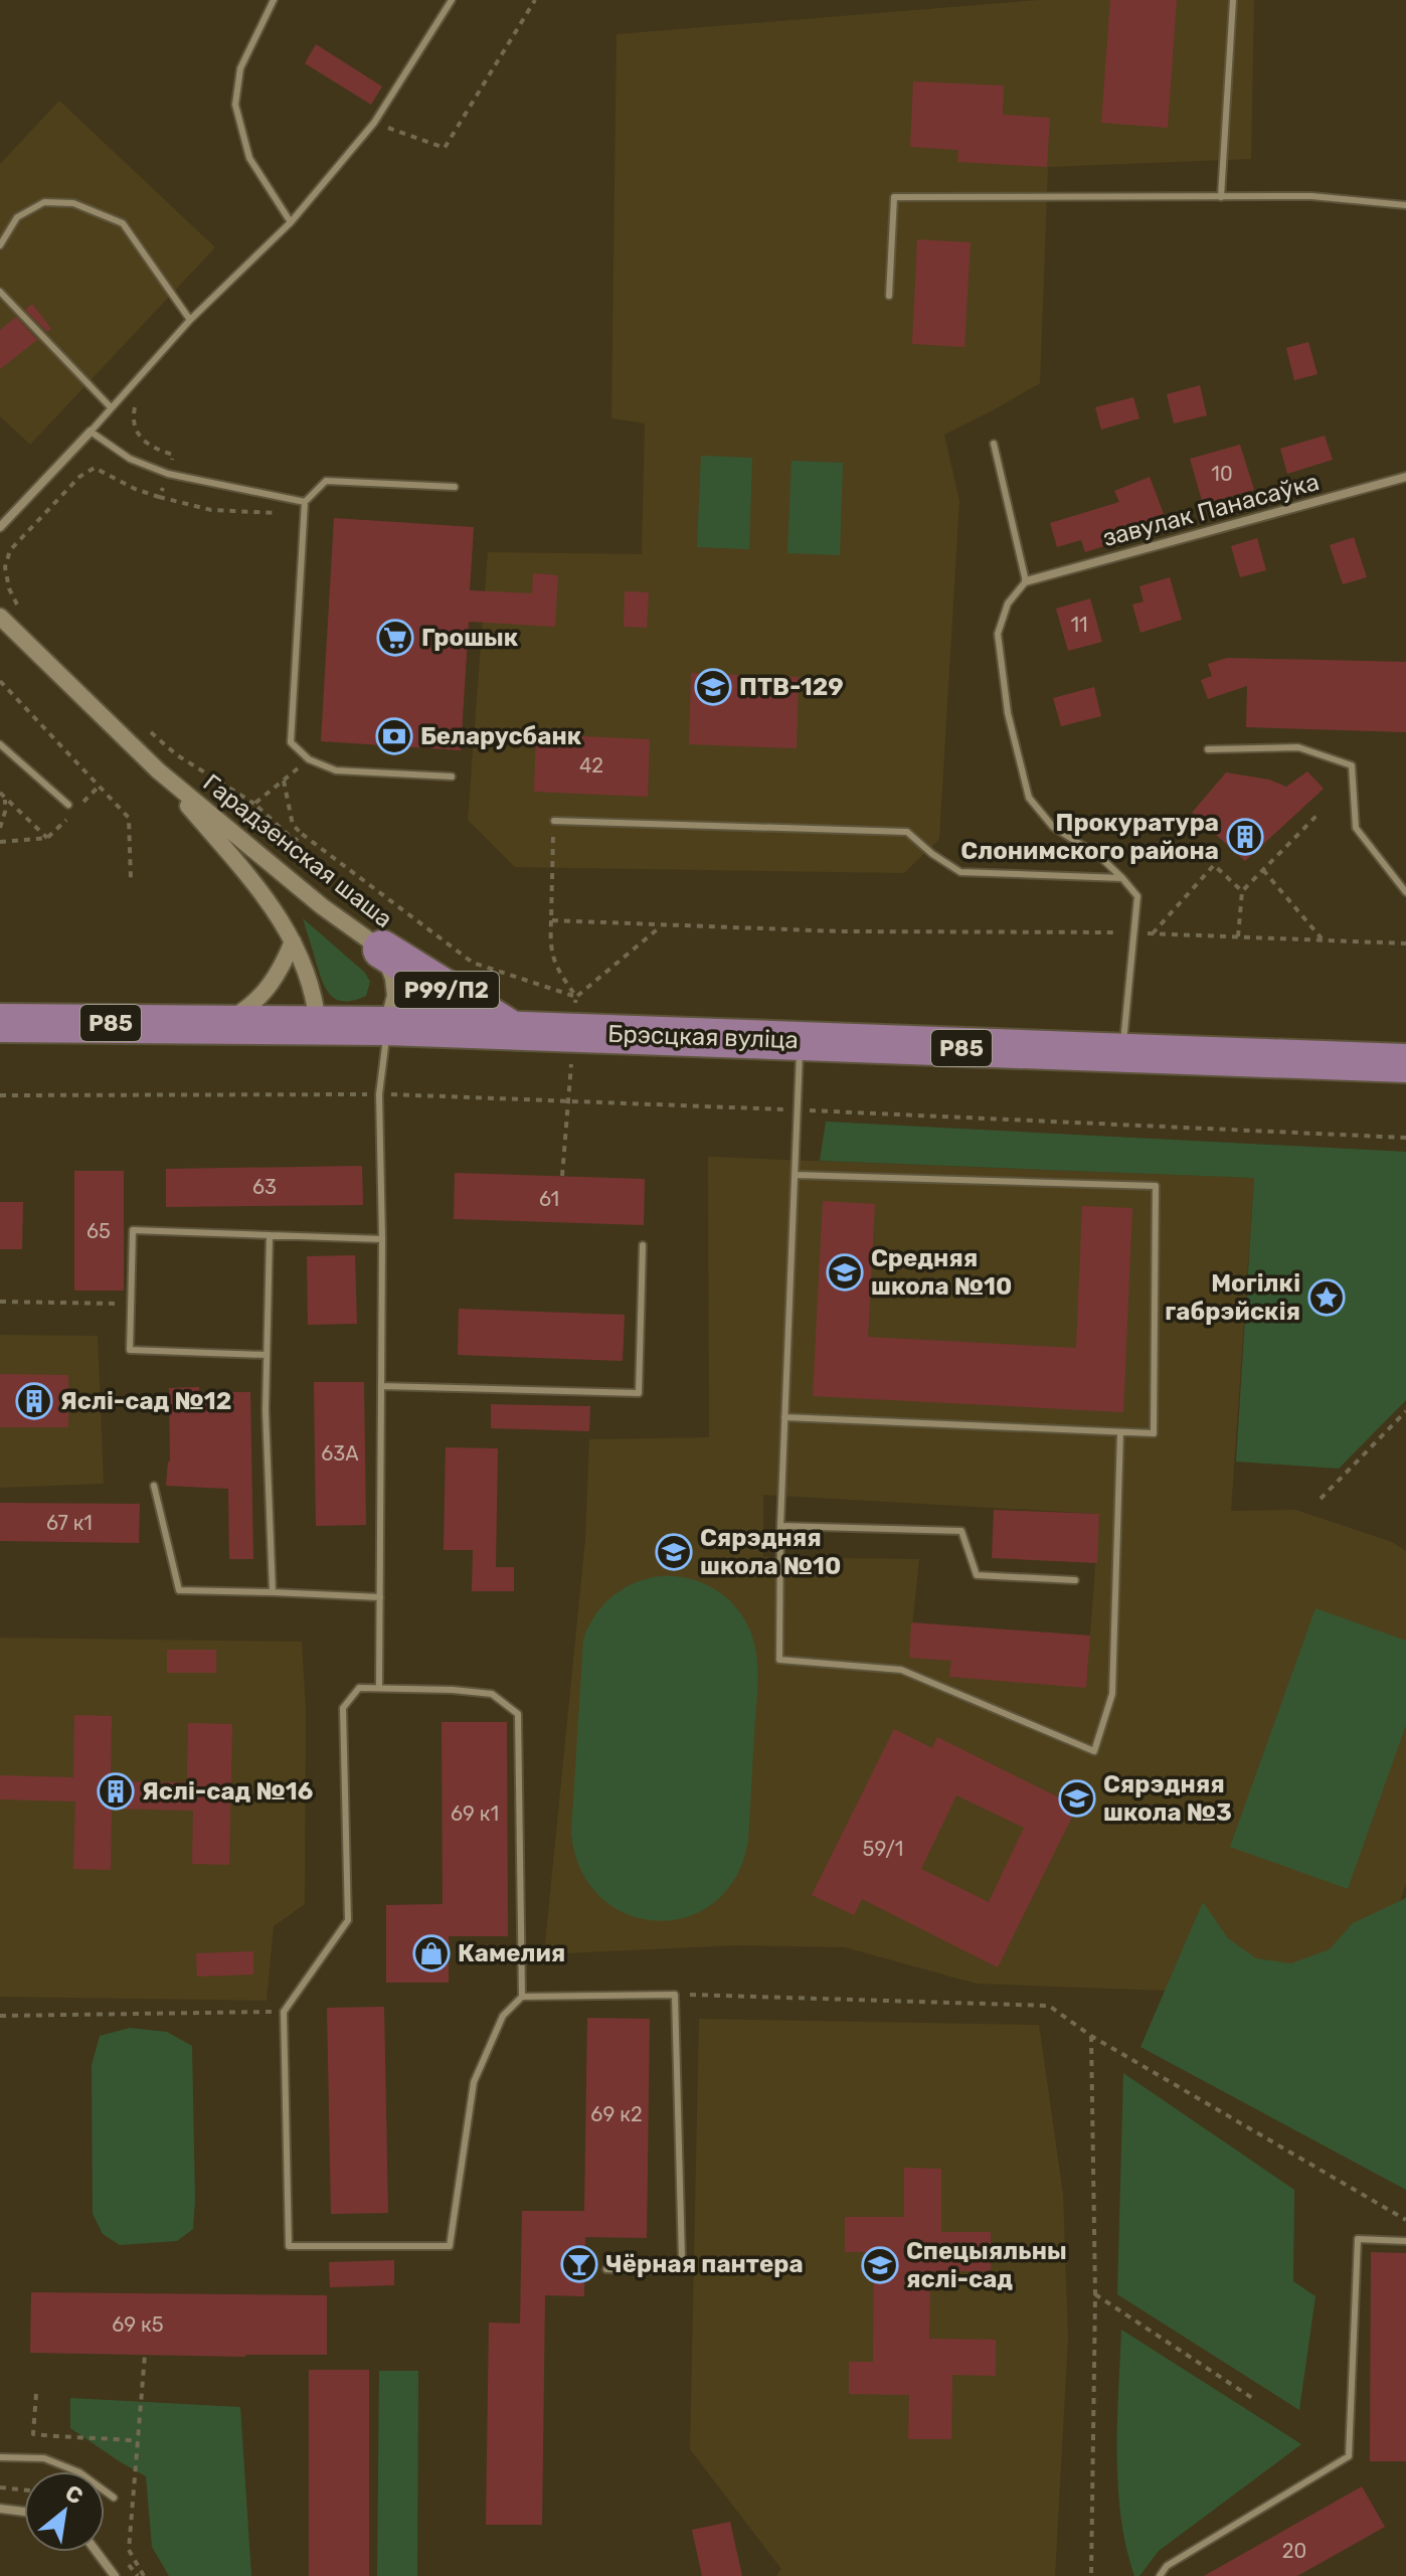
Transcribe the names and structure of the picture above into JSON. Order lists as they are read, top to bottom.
{
  "streets": {
    "main road": [
      "Гарадзенская шаша",
      "Р99/П2",
      "Р85",
      "Брэсцкая вуліца"
    ],
    "street": ["завулак Панасаўка"]
  },
  "crossings": [
    ["Гарадзенская шаша", "Р99/П2"],
    ["Гарадзенская шаша", "Брэсцкая вуліца"],
    ["Р99/П2", "Брэсцкая вуліца"]
  ],
  "places": {
    "supermarket": ["Грошык"],
    "school or university": [
      "ПТВ-129",
      "Средняя школа №10",
      "Сярэдняя школа №10",
      "Сярэдняя школа №3",
      "Спецыяльны яслі-сад"
    ],
    "bank": ["Беларусбанк"],
    "building": ["Прокуратура Слонимского района", "Яслі-сад №12", "Яслі-сад №16"],
    "place": ["Могілкі габрэйскія"],
    "shop": ["Камелия"],
    "bar": ["Чёрная пантера"]
  },
  "house_numbers": [
    "10",
    "11",
    "42",
    "63",
    "61",
    "65",
    "63А",
    "67 к1",
    "69 к1",
    "59/1",
    "69 к2",
    "69 к5",
    "20"
  ],
  "north": "top right"
}
